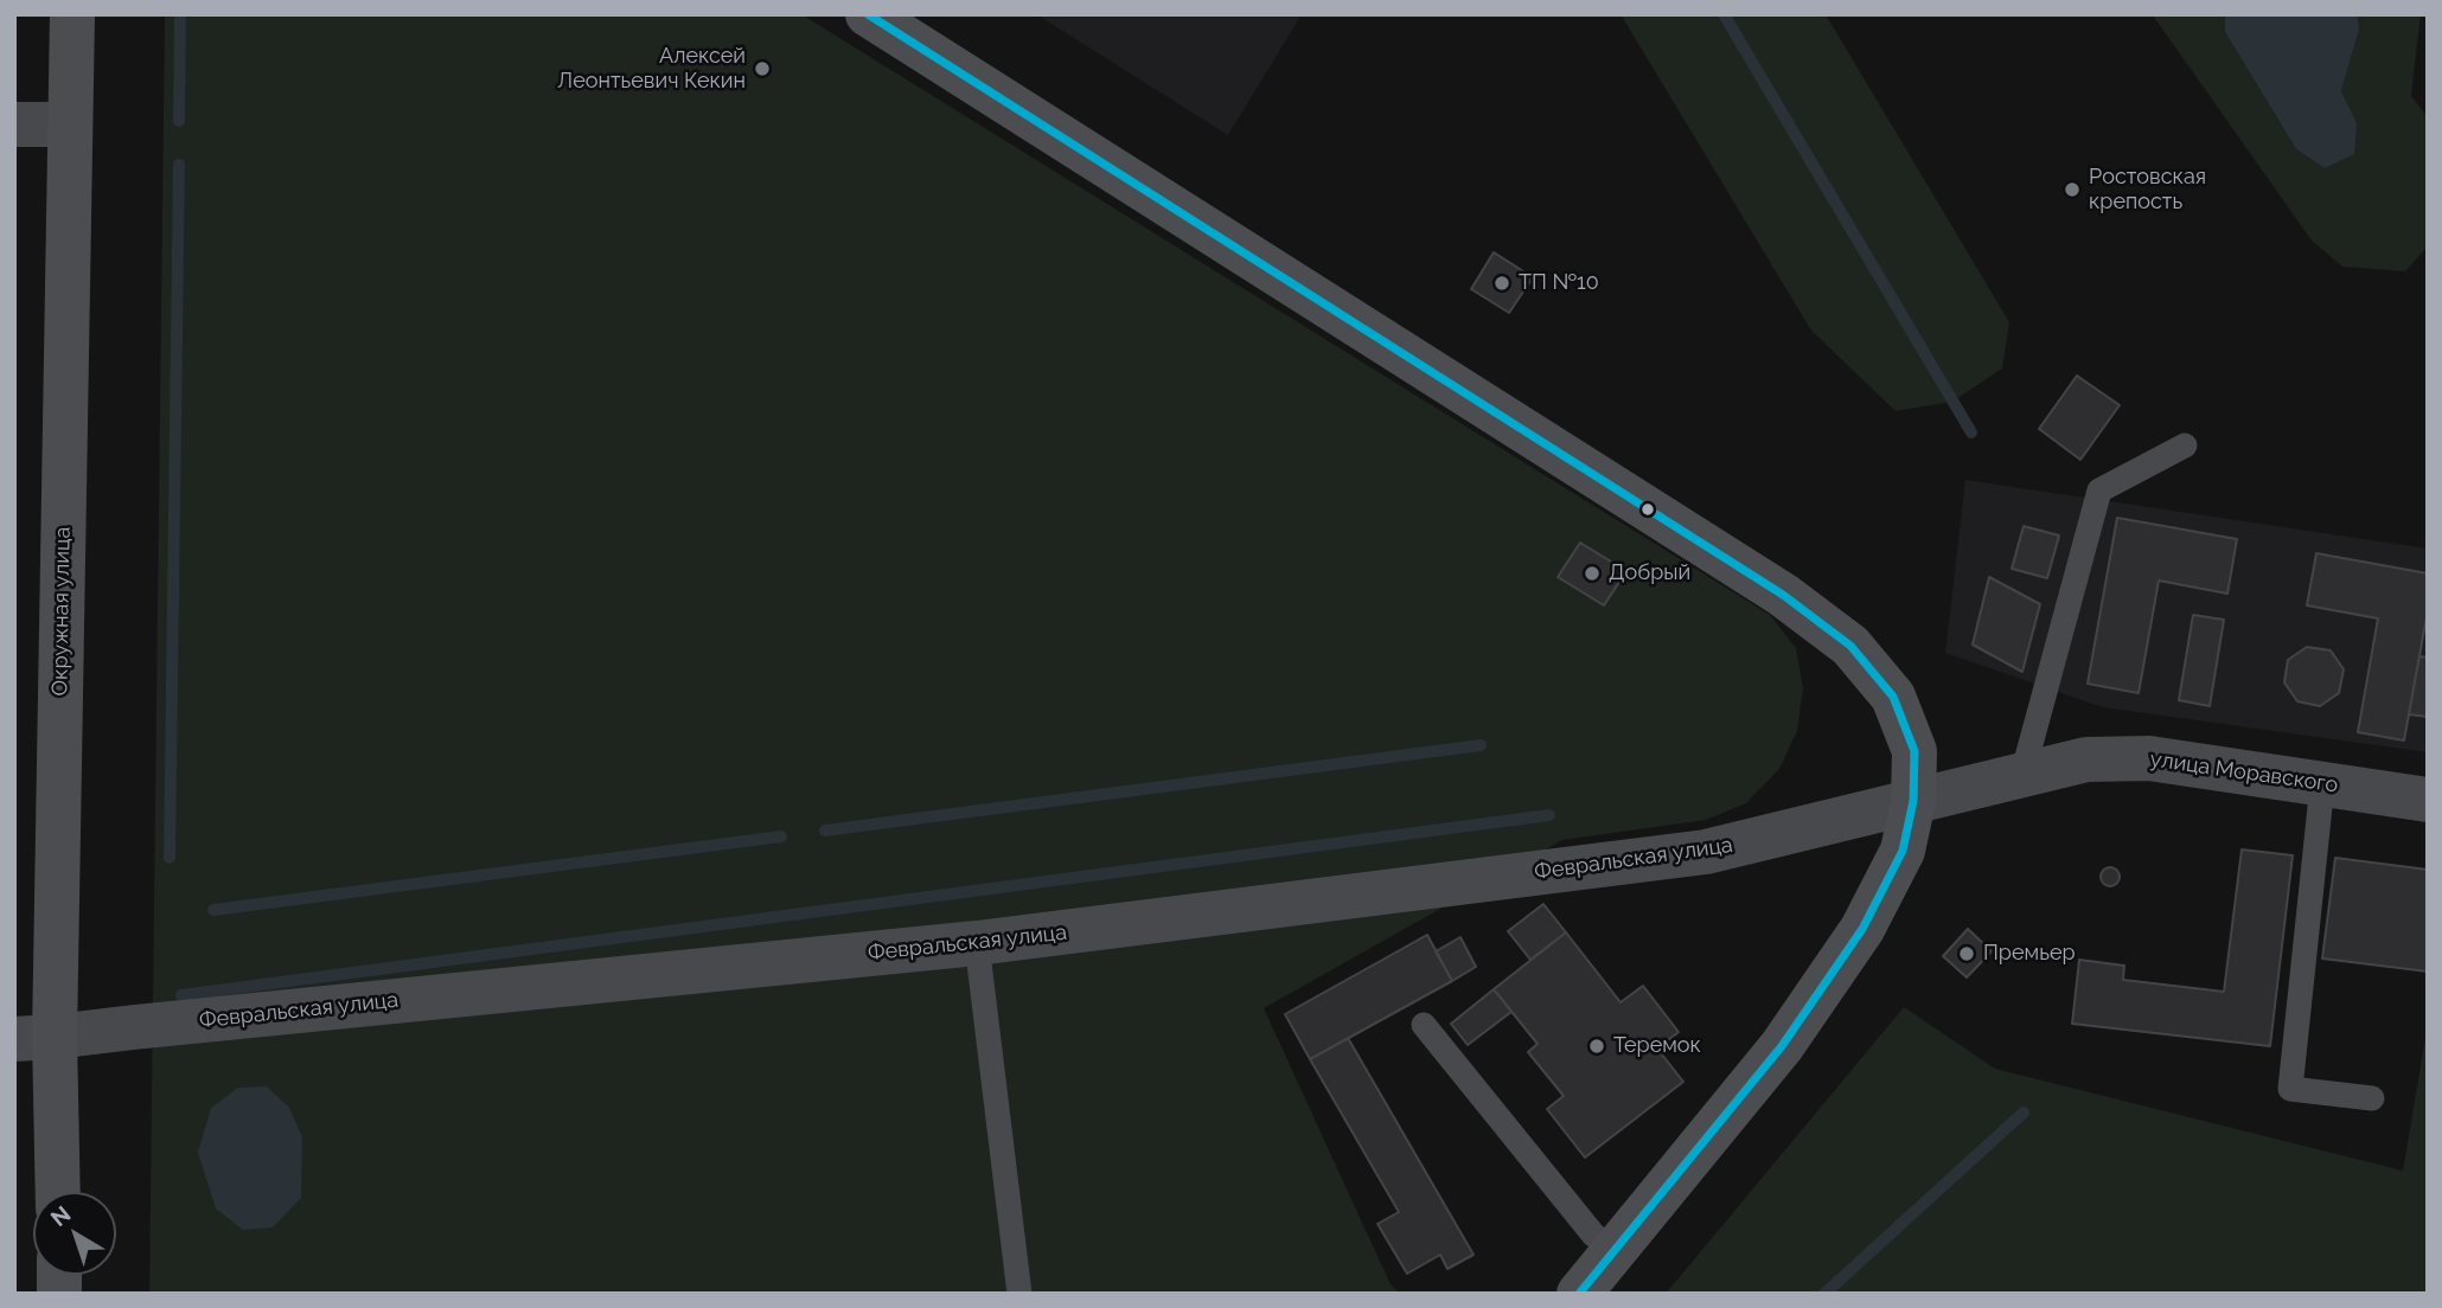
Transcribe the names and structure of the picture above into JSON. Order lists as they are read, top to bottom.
{
  "streets": {
    "street": ["Окружная улица", "улица Моравского", "Февральская улица"]
  },
  "crossings": [
    ["Окружная улица", "Февральская улица"],
    ["улица Моравского", "Февральская улица"]
  ],
  "places": [
    "Алексей Леонтьевич Кекин",
    "Ростовская крепость",
    "ТП №10",
    "Добрый",
    "Премьер",
    "Теремок"
  ],
  "north": "top left"
}
